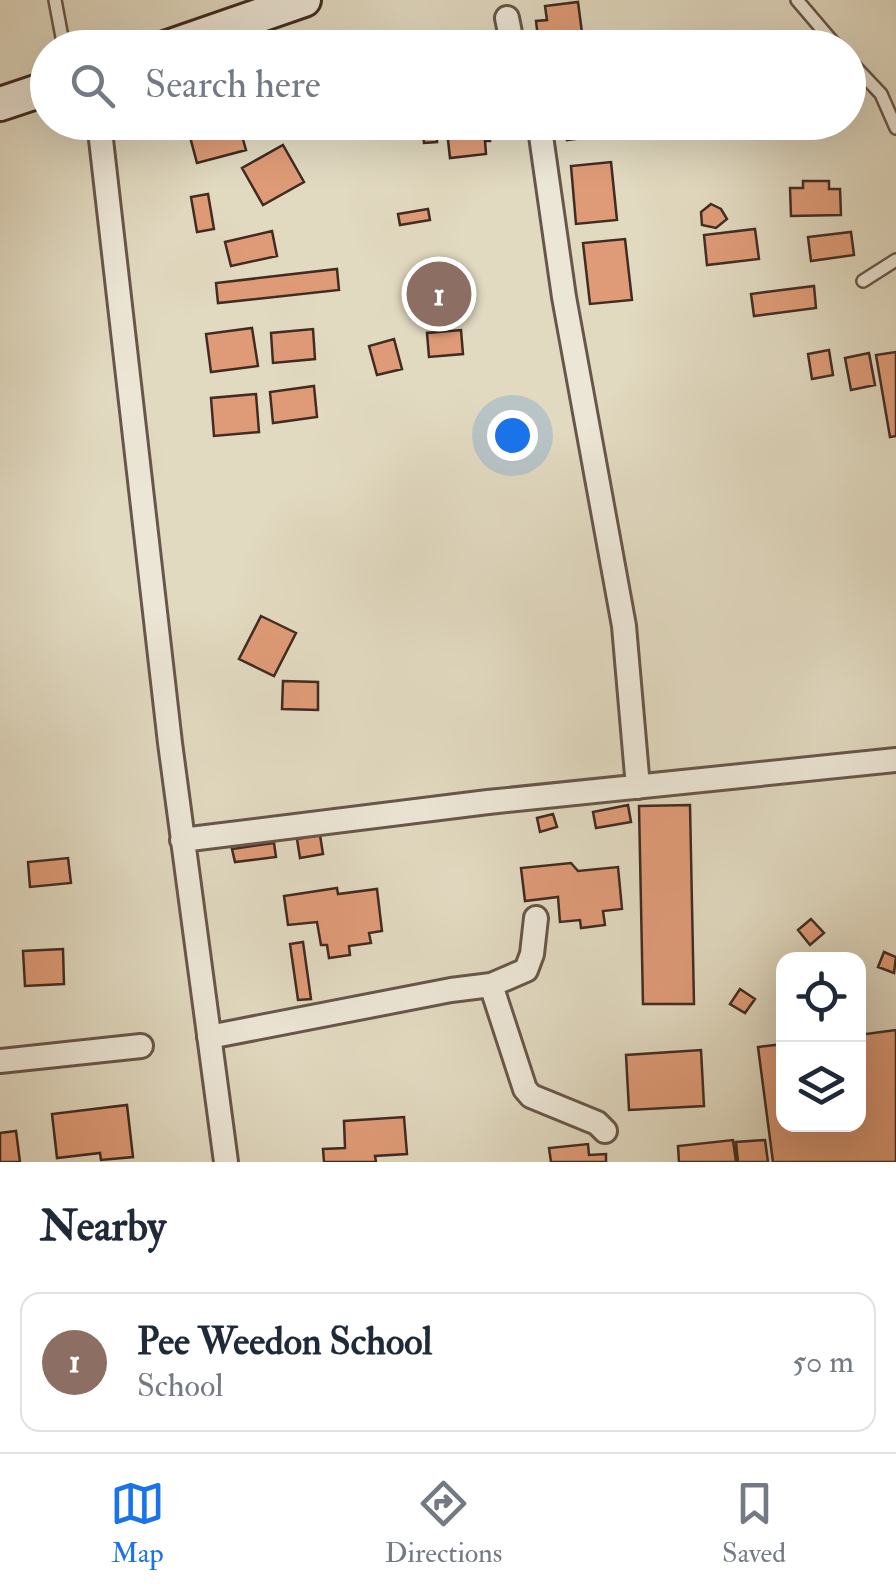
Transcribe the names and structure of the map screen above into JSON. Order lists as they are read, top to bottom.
{
  "page": {
    "search": "Search here",
    "pins": "1",
    "heading": "Nearby",
    "list": [
      {
        "mark": "1",
        "name": "Pee Weedon School",
        "note": "School",
        "value": "50 m"
      }
    ],
    "nav": ["Map", "Directions", "Saved"]
  }
}
